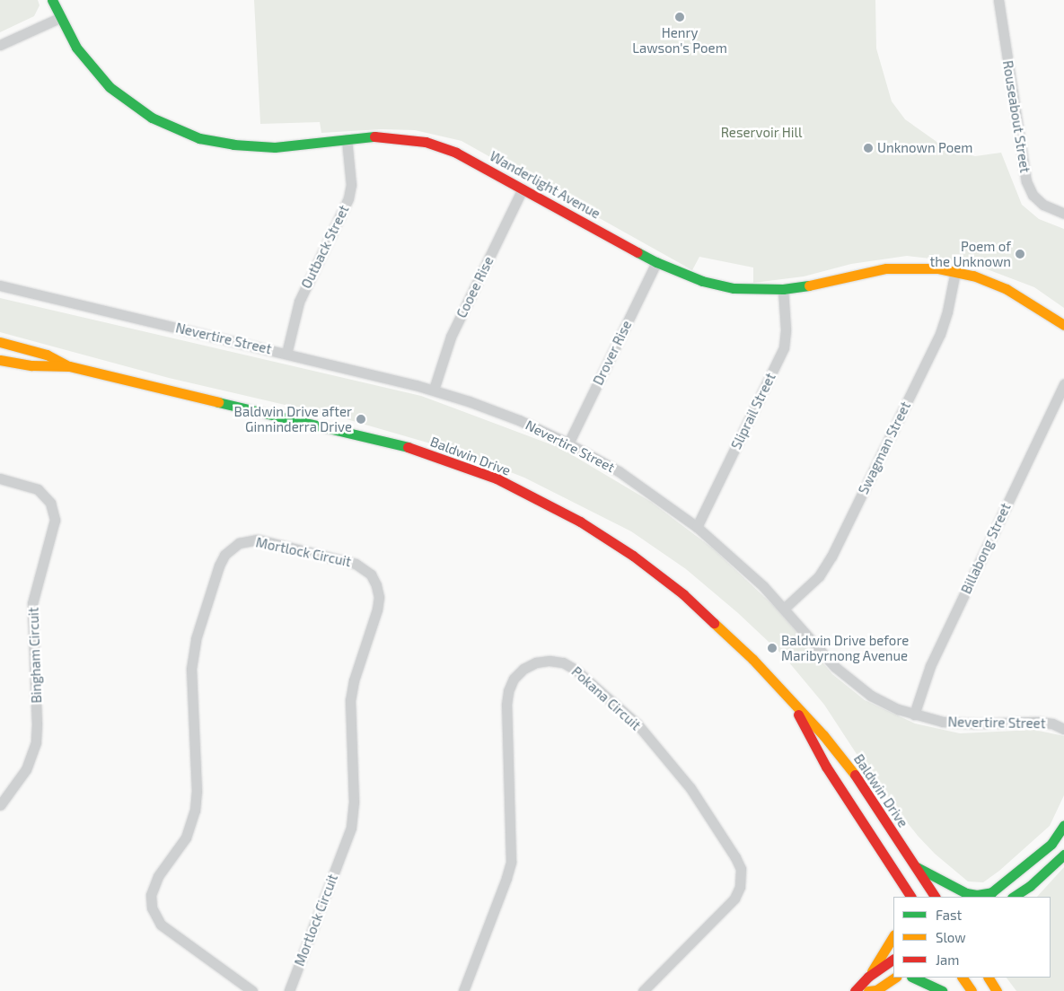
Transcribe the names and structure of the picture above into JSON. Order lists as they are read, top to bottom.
{
  "streets": {
    "main road": ["Wanderlight Avenue", "Baldwin Drive"],
    "street": [
      "Rouseabout Street",
      "Outback Street",
      "Cooee Rise",
      "Nevertire Street",
      "Drover Rise",
      "Sliprail Street",
      "Swagman Street",
      "Billabong Street",
      "Mortlock Circuit",
      "Bingham Circuit",
      "Pokana Circuit"
    ]
  },
  "crossings": [
    ["Wanderlight Avenue", "Outback Street"],
    ["Wanderlight Avenue", "Cooee Rise"],
    ["Wanderlight Avenue", "Drover Rise"],
    ["Wanderlight Avenue", "Sliprail Street"],
    ["Wanderlight Avenue", "Swagman Street"],
    ["Outback Street", "Nevertire Street"],
    ["Cooee Rise", "Nevertire Street"],
    ["Nevertire Street", "Drover Rise"],
    ["Nevertire Street", "Sliprail Street"],
    ["Nevertire Street", "Swagman Street"],
    ["Nevertire Street", "Billabong Street"]
  ],
  "parks": ["Reservoir Hill"],
  "places": [
    "Henry Lawson's Poem",
    "Unknown Poem",
    "Poem of the Unknown",
    "Baldwin Drive after Ginninderra Drive",
    "Baldwin Drive before Maribyrnong Avenue"
  ],
  "legend": ["Fast", "Slow", "Jam"]
}
